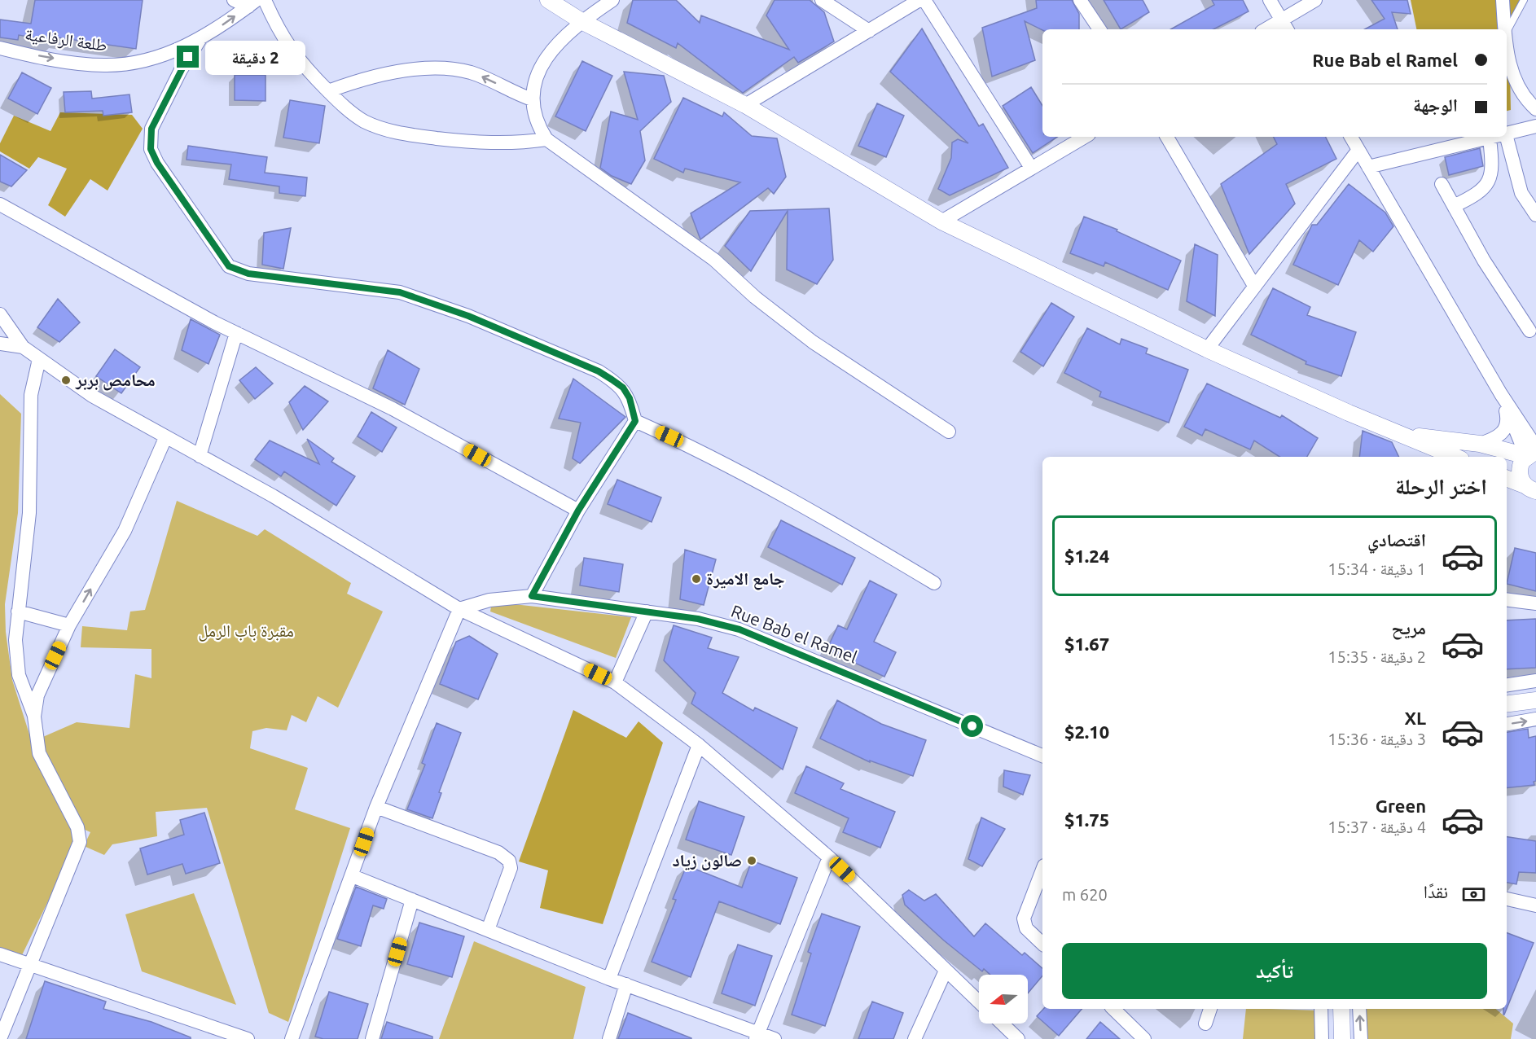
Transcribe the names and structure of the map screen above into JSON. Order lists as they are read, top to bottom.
{
  "streets": {
    "street": ["طلعة الرفاعية", "Rue Bab el Ramel"]
  },
  "one_way": ["طلعة الرفاعية"],
  "parks": ["مقبرة باب الرمل"],
  "places": ["محامص بربر", "جامع الاميرة", "صالون زياد"],
  "north": "left",
  "page": {
    "banner": ["Rue Bab el Ramel", "الوجهة"],
    "bubble": "2 دقيقة",
    "heading": "اختر الرحلة",
    "list": [
      {
        "name": "اقتصادي",
        "note": "1 دقيقة · 15:34",
        "value": "$1.24"
      },
      {
        "name": "مريح",
        "note": "2 دقيقة · 15:35",
        "value": "$1.67"
      },
      {
        "name": "XL",
        "note": "3 دقيقة · 15:36",
        "value": "$2.10"
      },
      {
        "name": "Green",
        "note": "4 دقيقة · 15:37",
        "value": "$1.75"
      }
    ],
    "pay": ["نقدًا", "620 m"],
    "buttons": "تأكيد"
  }
}
